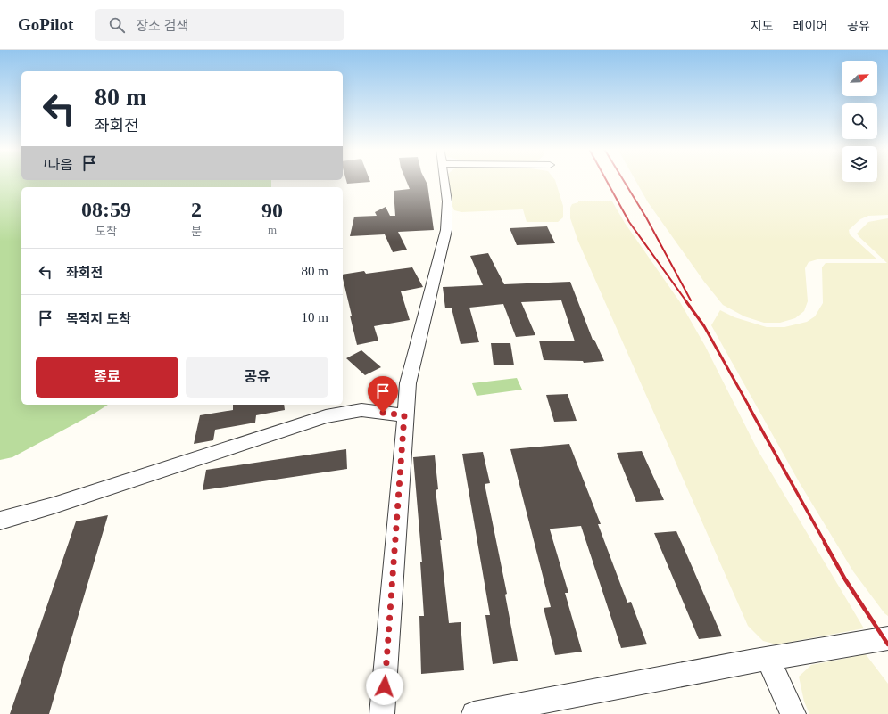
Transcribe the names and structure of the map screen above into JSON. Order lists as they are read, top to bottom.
{
  "north": "top right",
  "page": {
    "header": "GoPilot",
    "search": "장소 검색",
    "nav": ["지도", "레이어", "공유"],
    "turn": ["80 m", "좌회전"],
    "then": "그다음",
    "eta": [
      "08:59",
      "도착",
      "2",
      "분",
      "90",
      "m"
    ],
    "list": [
      {
        "name": "좌회전",
        "value": "80 m"
      },
      {
        "name": "목적지 도착",
        "value": "10 m"
      }
    ],
    "buttons": ["종료", "공유"]
  }
}
